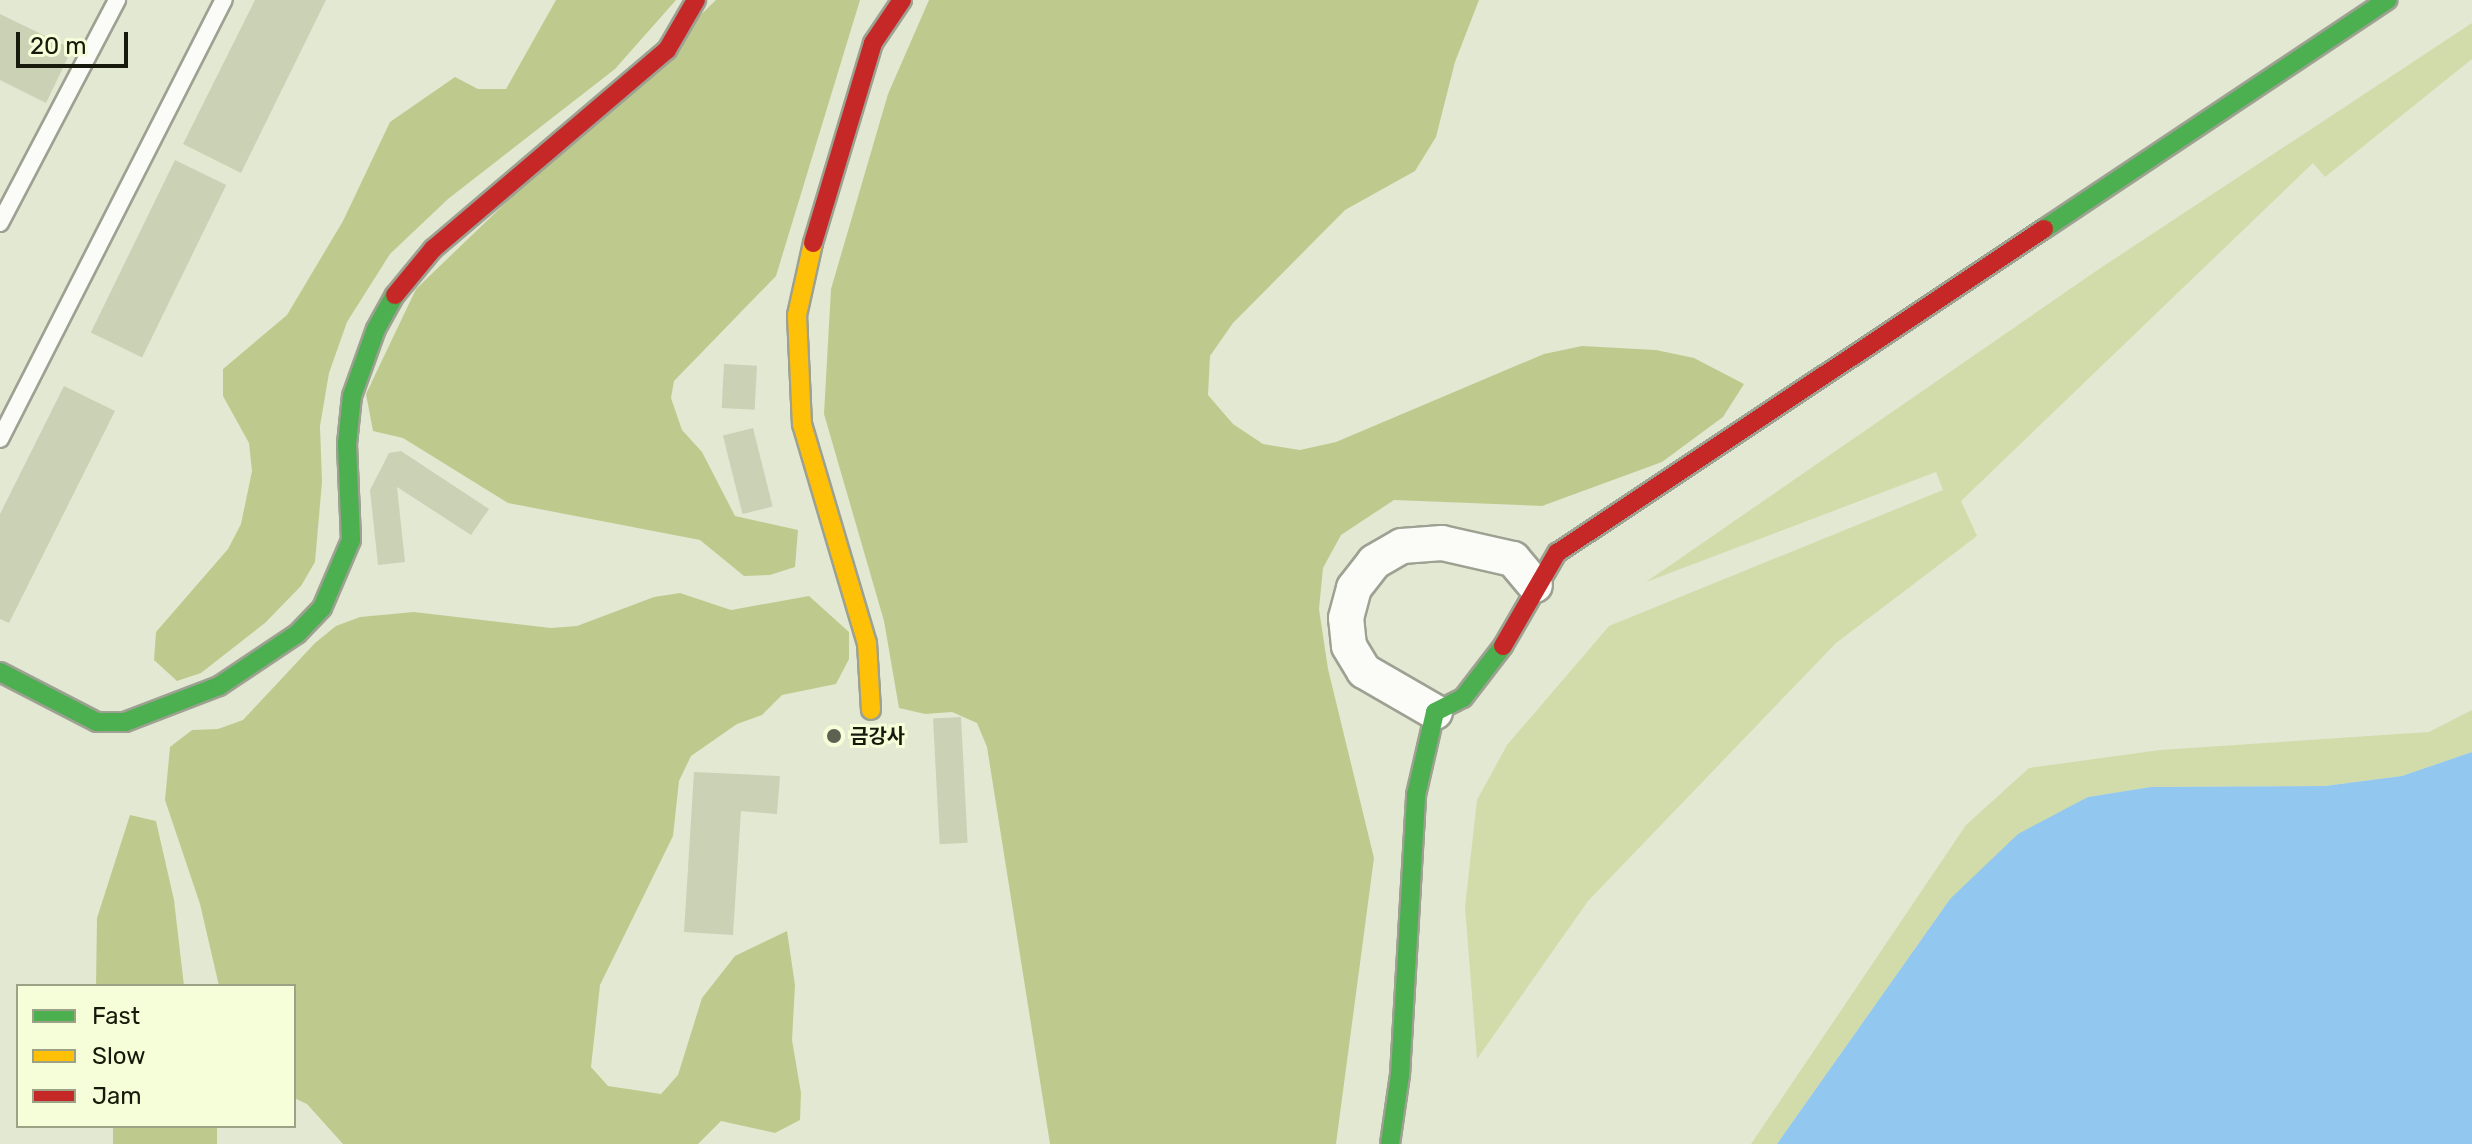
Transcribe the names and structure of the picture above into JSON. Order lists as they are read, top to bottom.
{
  "places": ["금강사"],
  "legend": ["Fast", "Slow", "Jam"],
  "scale_bar": "20 m"
}
